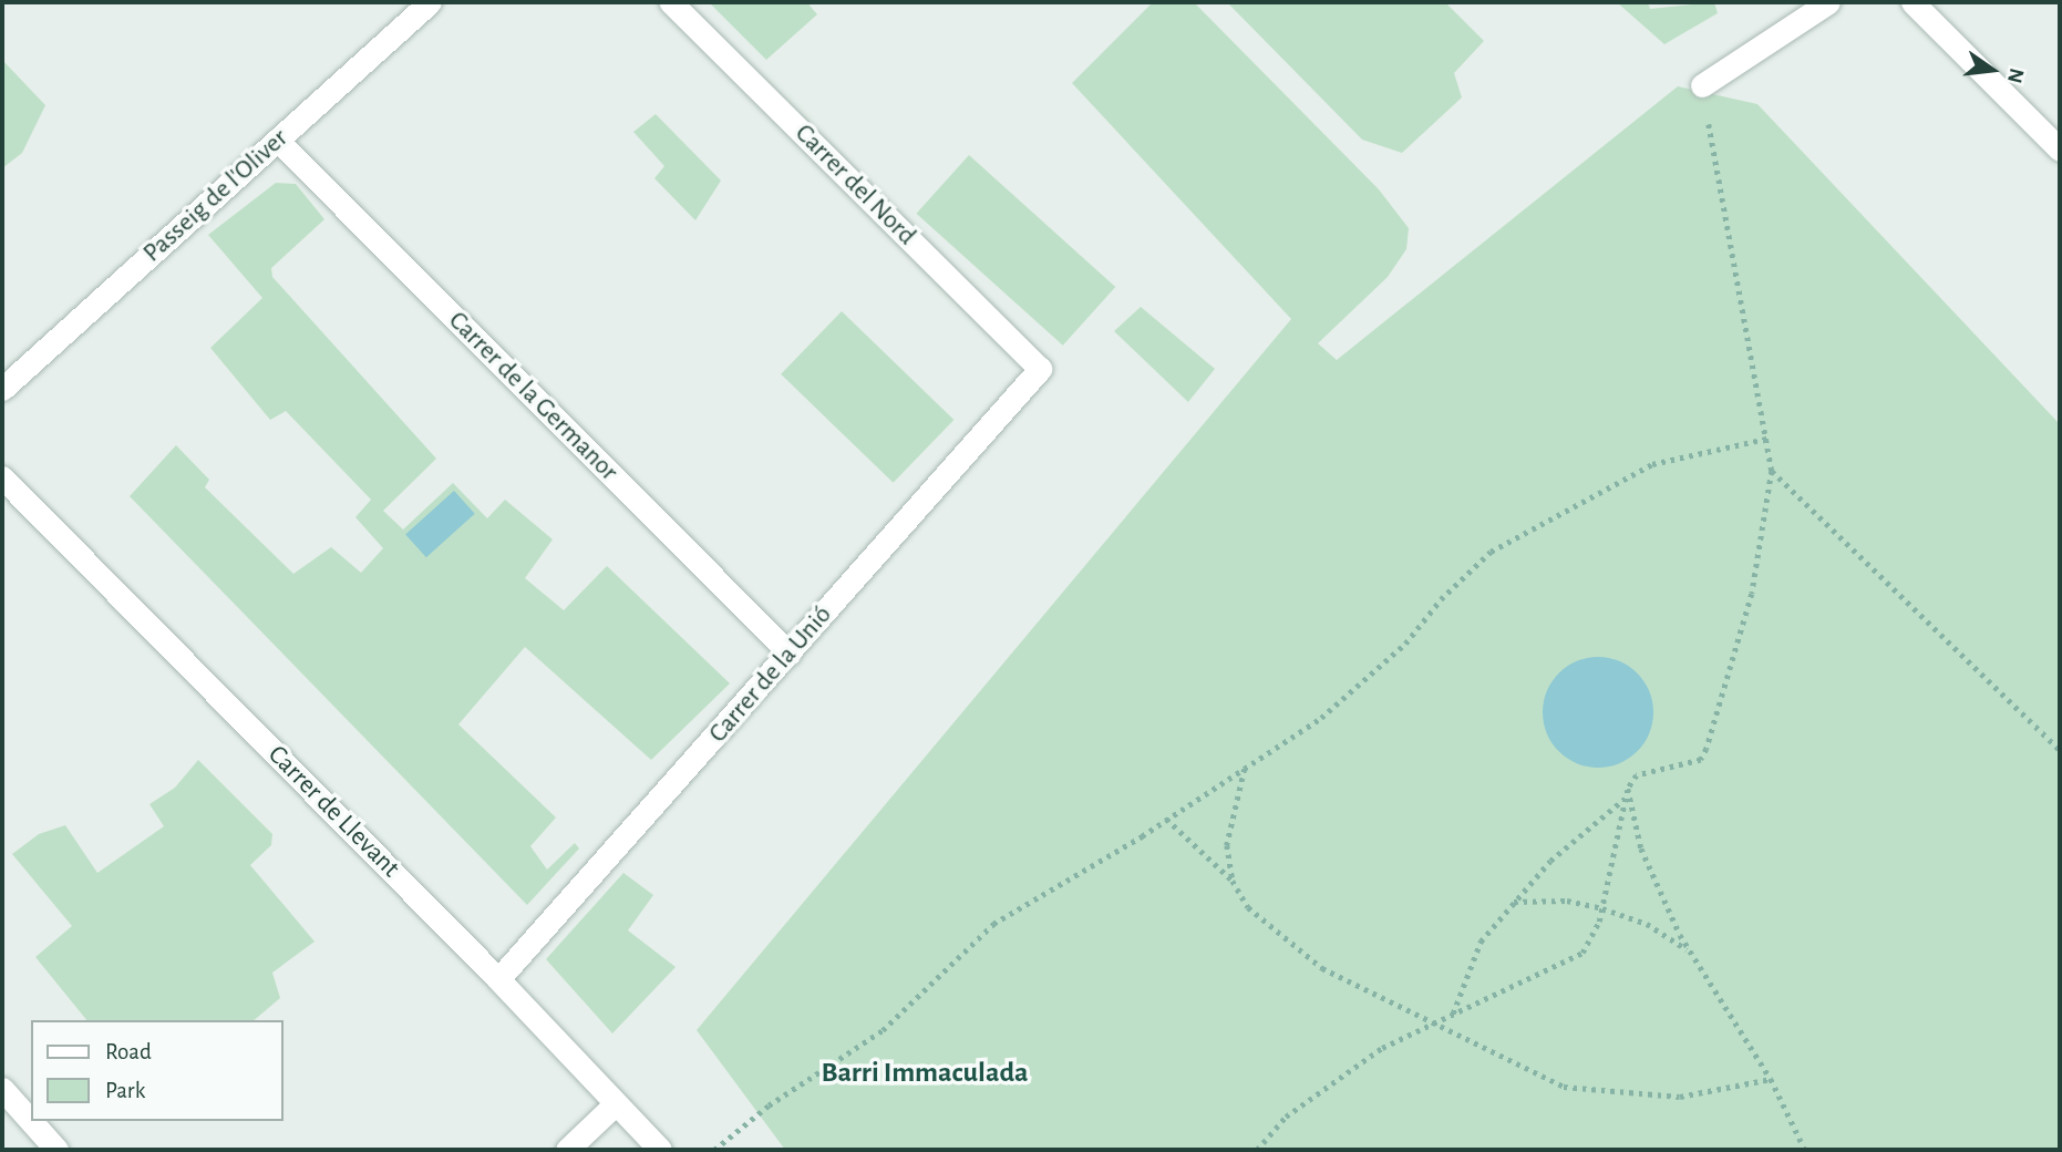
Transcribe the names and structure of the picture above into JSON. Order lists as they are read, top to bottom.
{
  "streets": {
    "street": [
      "Carrer del Nord",
      "Passeig de l'Oliver",
      "Carrer de la Germanor",
      "Carrer de la Unió",
      "Carrer de Llevant"
    ]
  },
  "crossings": [
    ["Carrer del Nord", "Carrer de la Unió"],
    ["Passeig de l'Oliver", "Carrer de la Germanor"],
    ["Carrer de la Germanor", "Carrer de la Unió"],
    ["Carrer de la Unió", "Carrer de Llevant"]
  ],
  "districts": ["Barri Immaculada"],
  "legend": ["Road", "Park"],
  "north": "right"
}
